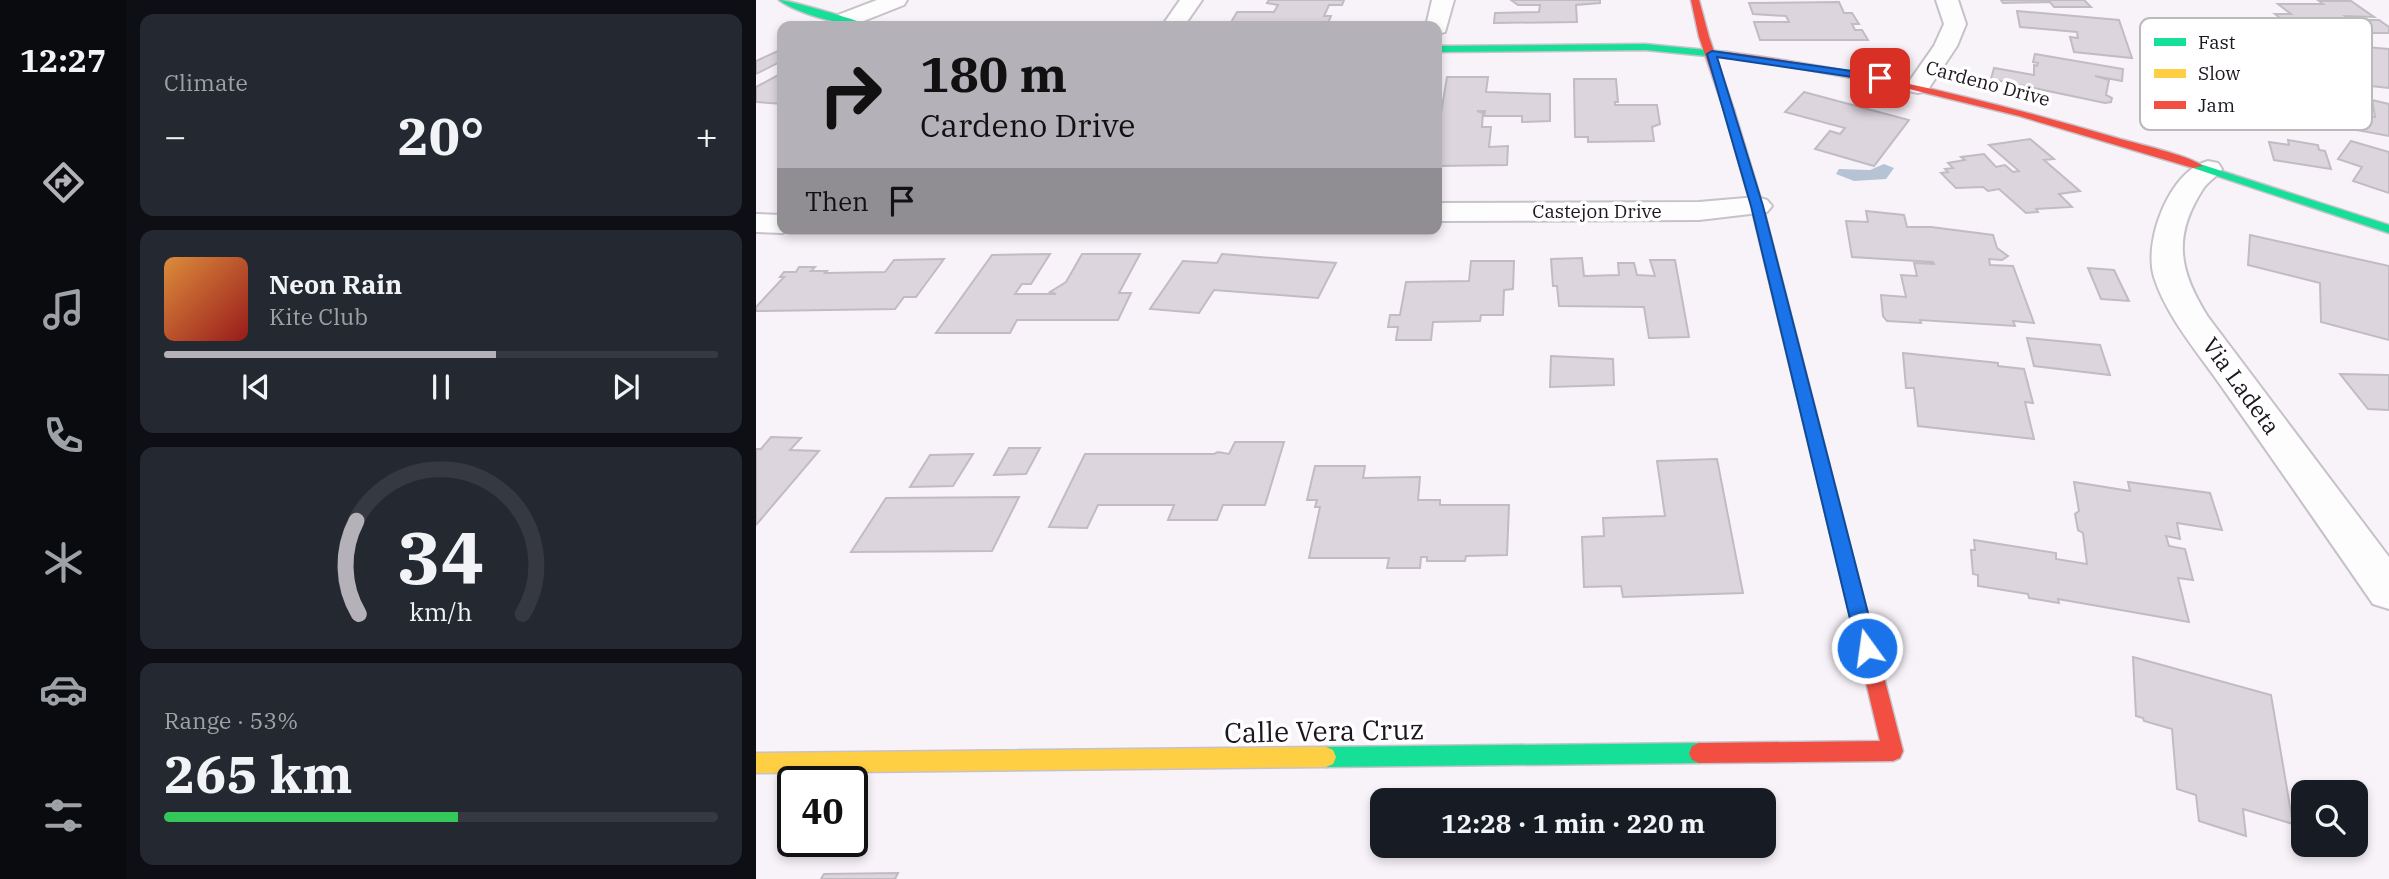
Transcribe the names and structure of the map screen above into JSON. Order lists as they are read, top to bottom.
{
  "streets": {
    "street": [
      "Cardeno Drive",
      "Castejon Drive",
      "Via Ladeta",
      "Calle Vera Cruz"
    ]
  },
  "crossings": [
    ["Cardeno Drive", "Via Ladeta"],
    ["Castejon Drive", "Calle Vera Cruz"]
  ],
  "legend": ["Fast", "Slow", "Jam"],
  "page": {
    "tabs": "12:27",
    "tile": [
      "Climate",
      ["Range · 53%", "265 km"]
    ],
    "turn": ["180 m", "Cardeno Drive"],
    "heat": ["−", "20°", "+"],
    "then": "Then",
    "song": ["Neon Rain", "Kite Club"],
    "limit": "40",
    "trip": "12:28 · 1 min · 220 m",
    "gauge": ["34", "km/h"]
  }
}
